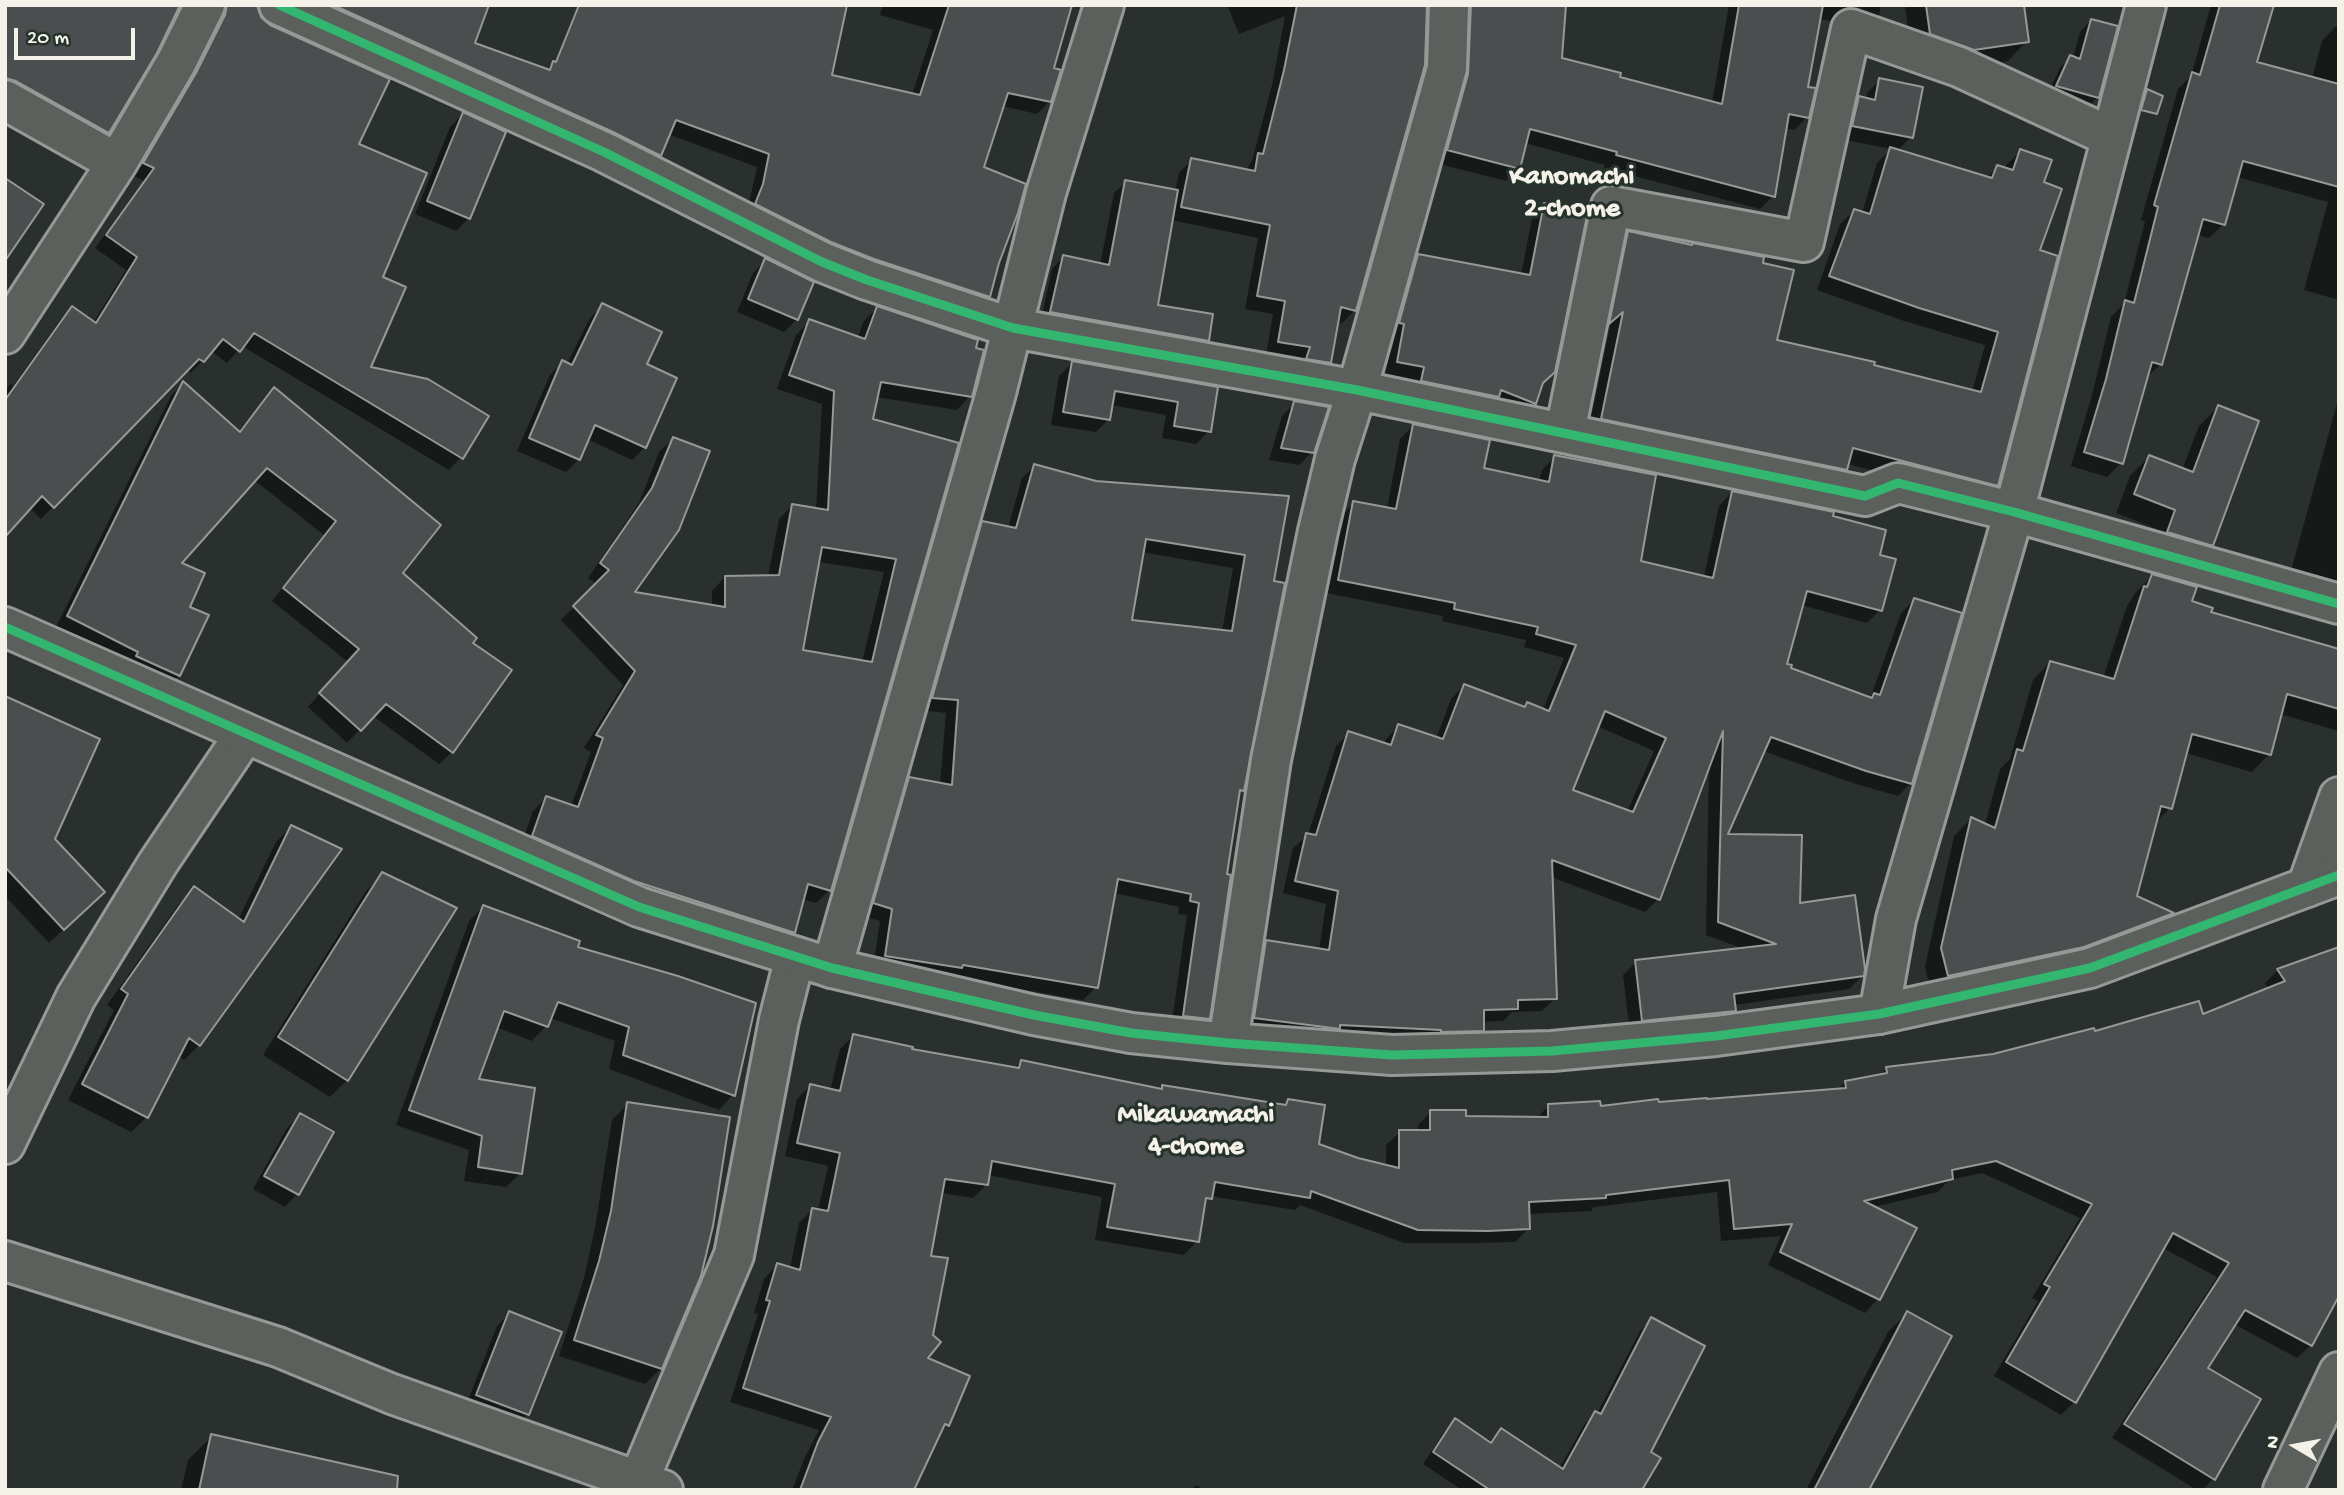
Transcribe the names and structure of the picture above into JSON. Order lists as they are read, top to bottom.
{
  "districts": ["Kanomachi 2-chome", "Mikawamachi 4-chome"],
  "scale_bar": "20 m",
  "north": "left"
}
